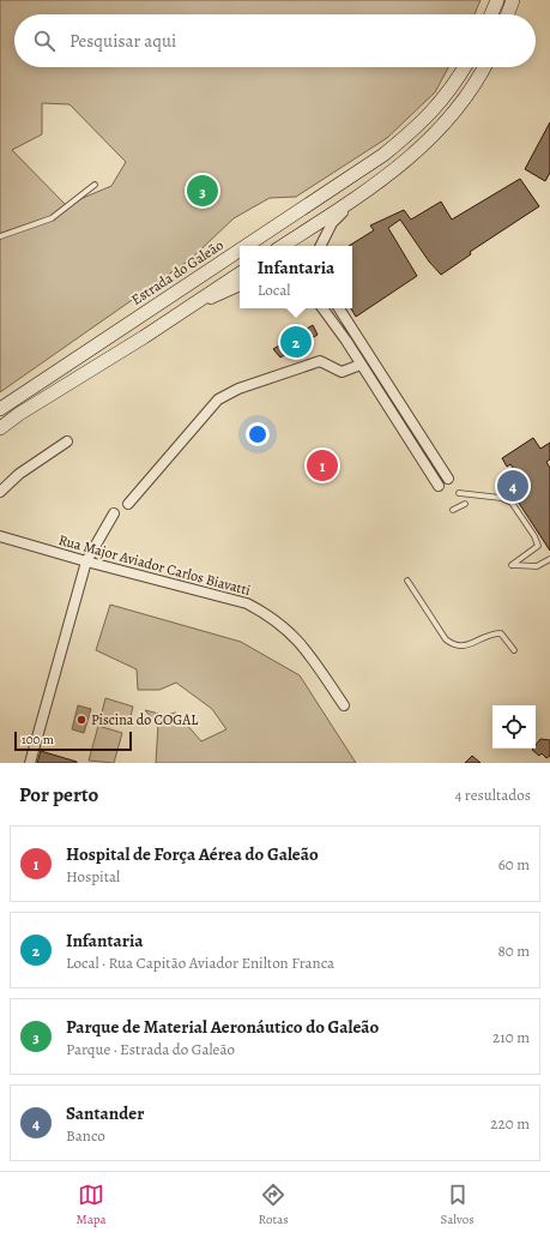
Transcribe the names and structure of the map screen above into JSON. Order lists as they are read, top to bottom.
{
  "streets": {
    "main road": ["Estrada do Galeão"],
    "street": ["Rua Major Aviador Carlos Biavatti"]
  },
  "places": ["Piscina do COGAL"],
  "scale_bar": "100 m",
  "page": {
    "search": "Pesquisar aqui",
    "pins": [
      "3",
      "2",
      "1",
      "4"
    ],
    "popup": ["Infantaria", "Local"],
    "scale": "100 m",
    "heading": ["Por perto", "4 resultados"],
    "list": [
      {
        "mark": "1",
        "name": "Hospital de Força Aérea do Galeão",
        "note": "Hospital",
        "value": "60 m"
      },
      {
        "mark": "2",
        "name": "Infantaria",
        "note": "Local · Rua Capitão Aviador Enilton Franca",
        "value": "80 m"
      },
      {
        "mark": "3",
        "name": "Parque de Material Aeronáutico do Galeão",
        "note": "Parque · Estrada do Galeão",
        "value": "210 m"
      },
      {
        "mark": "4",
        "name": "Santander",
        "note": "Banco",
        "value": "220 m"
      }
    ],
    "nav": ["Mapa", "Rotas", "Salvos"]
  }
}
